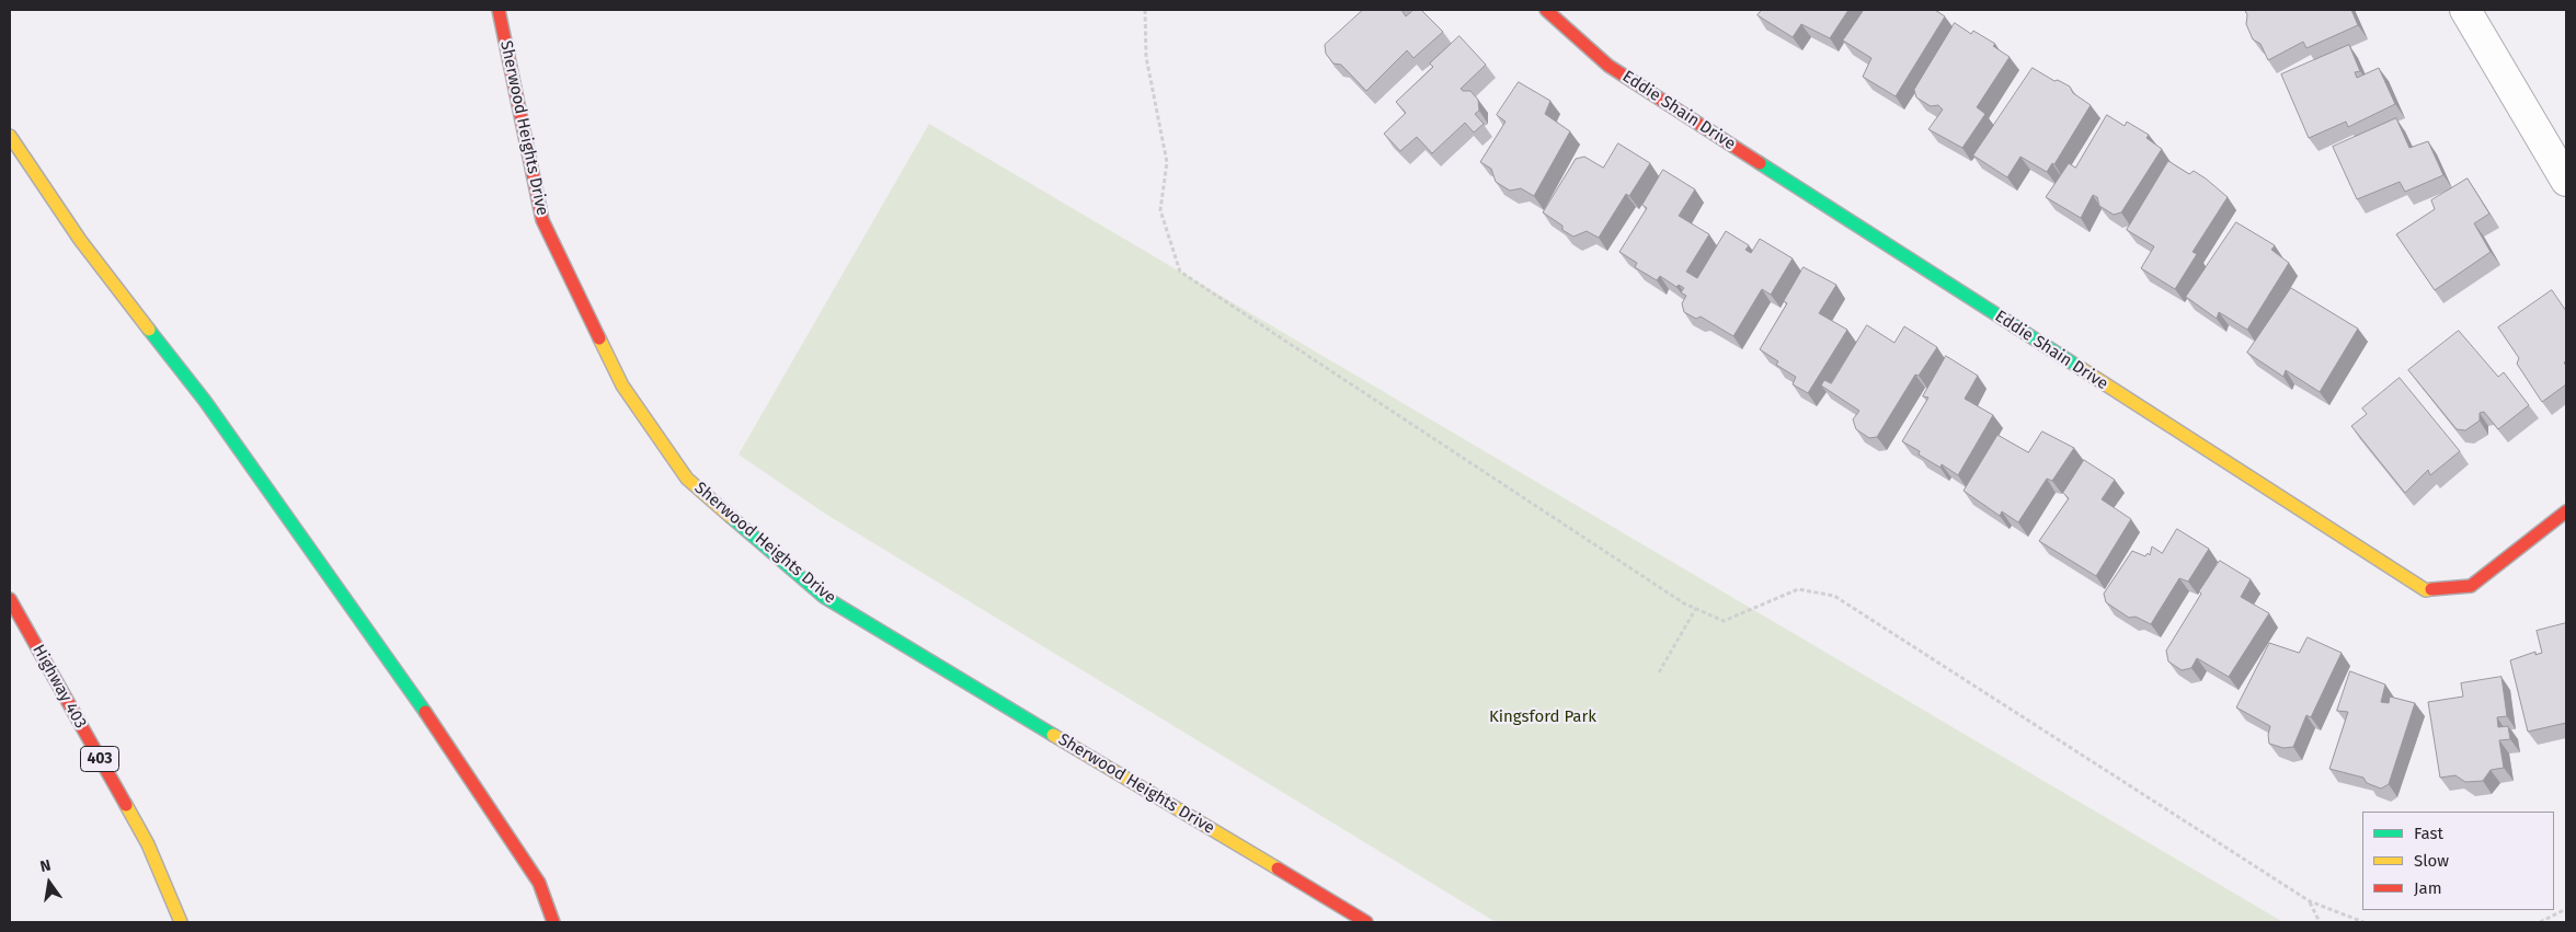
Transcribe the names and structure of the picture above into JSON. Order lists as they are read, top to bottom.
{
  "streets": {
    "main road": [
      "Eddie Shain Drive",
      "Sherwood Heights Drive",
      "Highway 403",
      "403"
    ]
  },
  "parks": ["Kingsford Park"],
  "legend": ["Fast", "Slow", "Jam"],
  "north": "top"
}
